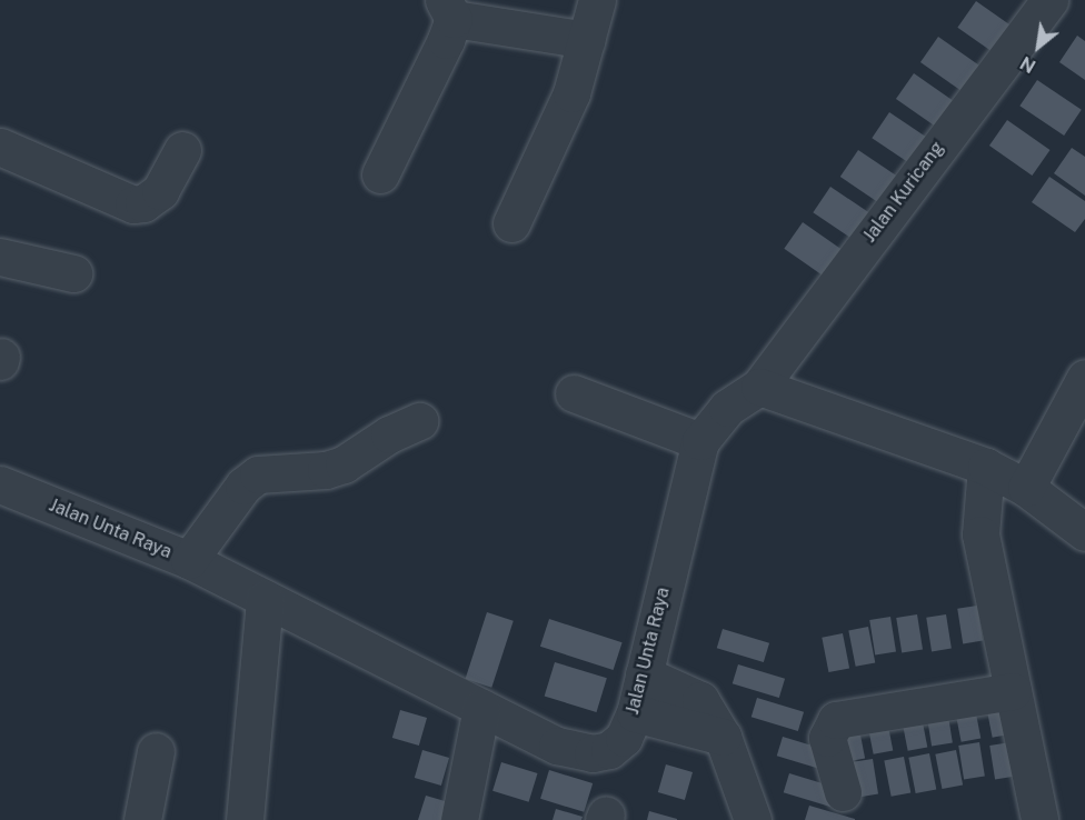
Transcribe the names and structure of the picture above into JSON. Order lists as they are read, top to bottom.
{
  "streets": {
    "street": ["Jalan Kuricang", "Jalan Unta Raya"]
  },
  "crossings": [
    ["Jalan Kuricang", "Jalan Unta Raya"]
  ],
  "north": "bottom left"
}
